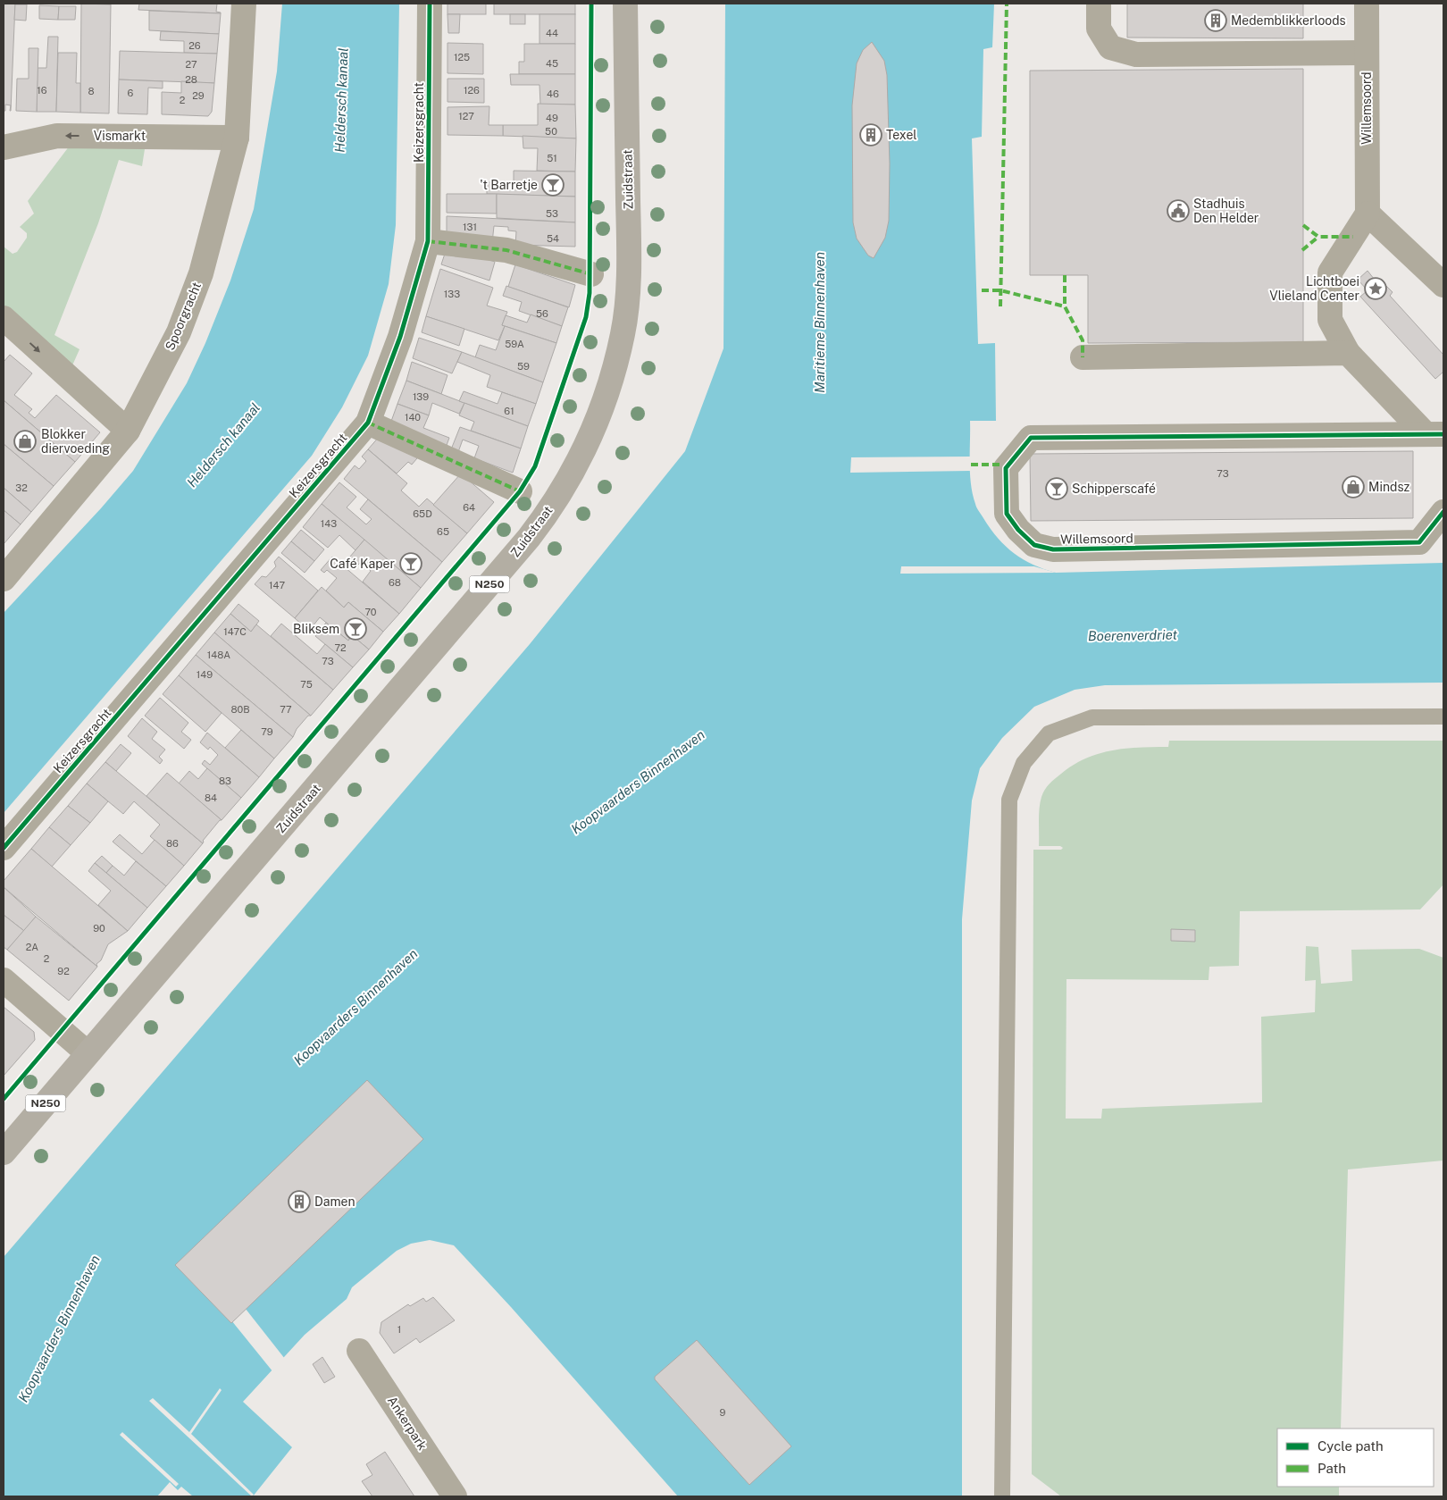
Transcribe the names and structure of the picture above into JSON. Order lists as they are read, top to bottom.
{
  "streets": {
    "main road": ["Zuidstraat", "N250"],
    "street": [
      "Willemsoord",
      "Keizersgracht",
      "Vismarkt",
      "Spoorgracht",
      "Ankerpark"
    ]
  },
  "crossings": [
    ["Vismarkt", "Spoorgracht"],
    ["Zuidstraat", "N250"]
  ],
  "one_way": ["Vismarkt"],
  "water": [
    "Heldersch kanaal",
    "Maritieme Binnenhaven",
    "Boerenverdriet",
    "Koopvaarders Binnenhaven"
  ],
  "places": {
    "building": ["Medemblikkerloods", "Texel", "Damen"],
    "bar": [
      "'t Barretje",
      "Schipperscafé",
      "Café Kaper",
      "Bliksem"
    ],
    "public building": ["Stadhuis Den Helder"],
    "place": ["Lichtboei Vlieland Center"],
    "shop": ["Blokker diervoeding", "Mindsz"]
  },
  "house_numbers": [
    "44",
    "26",
    "125",
    "45",
    "27",
    "28",
    "16",
    "126",
    "8",
    "6",
    "46",
    "29",
    "2",
    "127",
    "49",
    "50",
    "51",
    "53",
    "131",
    "54",
    "133",
    "56",
    "59A",
    "59",
    "139",
    "61",
    "140",
    "73",
    "32",
    "64",
    "65D",
    "143",
    "65",
    "68",
    "147",
    "70",
    "147C",
    "72",
    "148A",
    "73",
    "149",
    "75",
    "80B",
    "77",
    "79",
    "83",
    "84",
    "86",
    "90",
    "2A",
    "2",
    "92",
    "1",
    "9"
  ],
  "legend": ["Cycle path", "Path"]
}
